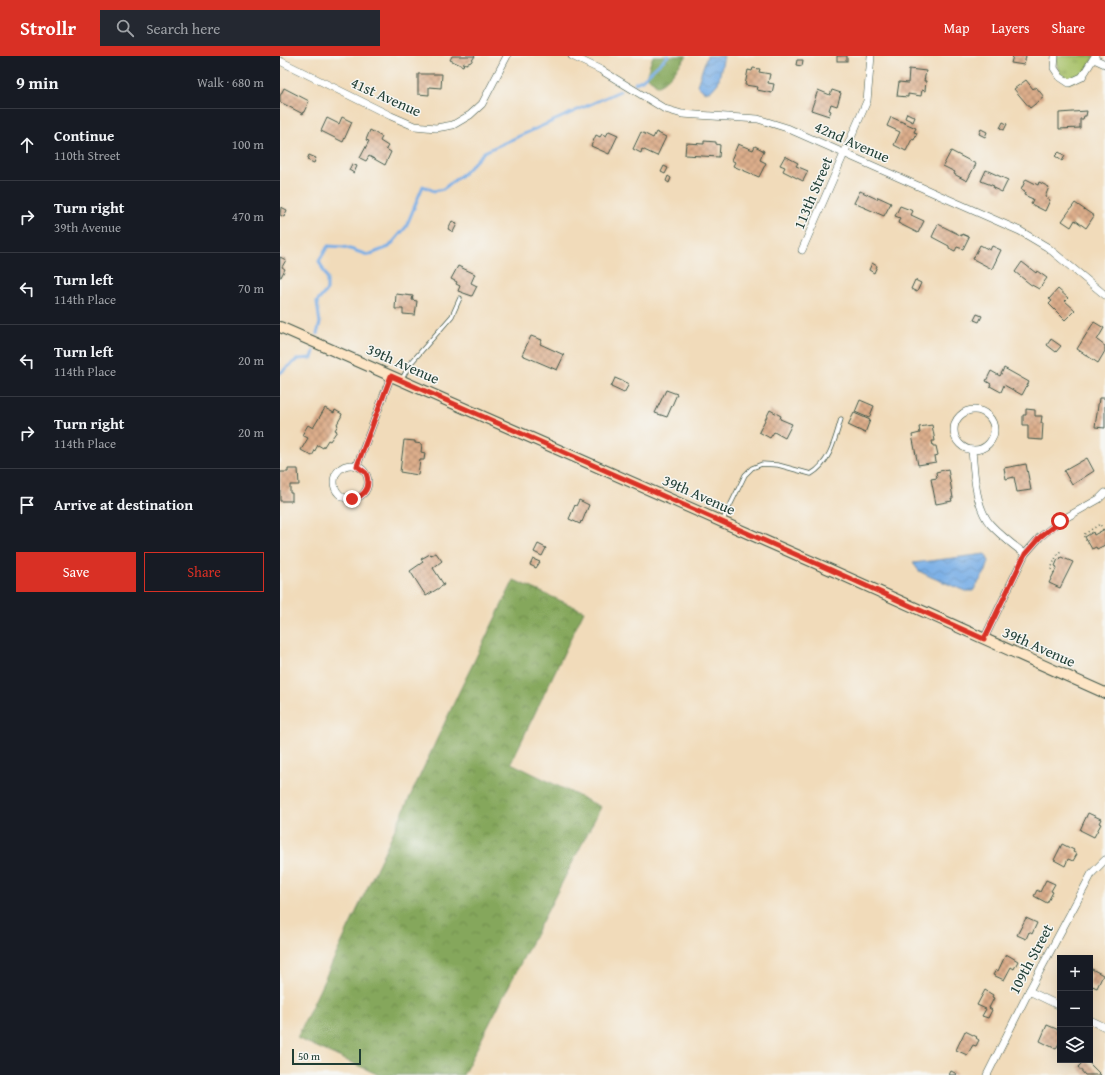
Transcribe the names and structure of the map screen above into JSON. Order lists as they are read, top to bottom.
{
  "streets": {
    "main road": ["39th Avenue"],
    "street": [
      "41st Avenue",
      "42nd Avenue",
      "113th Street",
      "109th Street"
    ]
  },
  "crossings": [
    ["42nd Avenue", "113th Street"]
  ],
  "scale_bar": "50 m",
  "page": {
    "header": "Strollr",
    "search": "Search here",
    "nav": ["Map", "Layers", "Share"],
    "heading": ["9 min", "Walk · 680 m"],
    "list": [
      ["Continue", "110th Street", "100 m"],
      ["Turn right", "39th Avenue", "470 m"],
      ["Turn left", "114th Place", "70 m"],
      ["Turn left", "114th Place", "20 m"],
      ["Turn right", "114th Place", "20 m"],
      "Arrive at destination"
    ],
    "buttons": ["Save", "Share"],
    "map_buttons": ["+", "−"],
    "scale": "50 m"
  }
}
